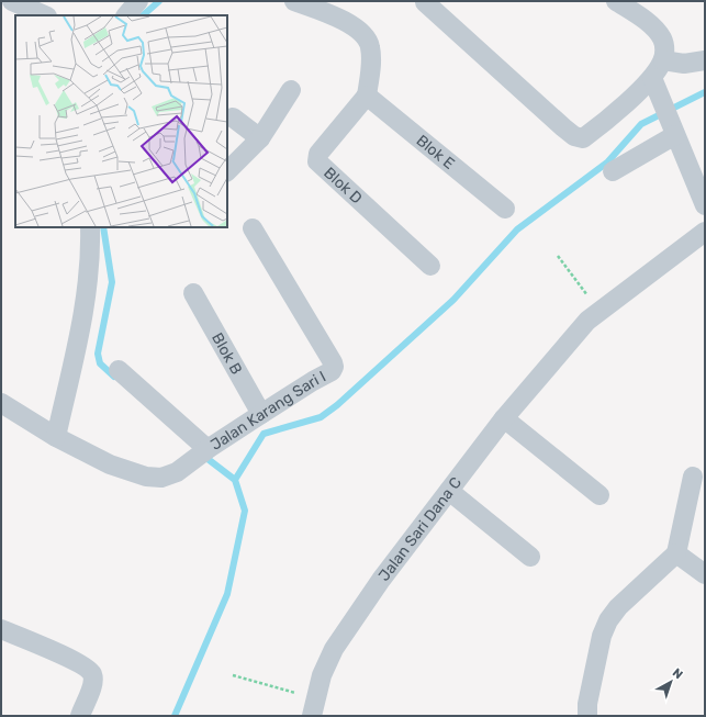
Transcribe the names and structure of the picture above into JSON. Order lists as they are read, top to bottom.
{
  "streets": {
    "street": [
      "Blok E",
      "Blok D",
      "Blok B",
      "Jalan Karang Sari I",
      "Jalan Sari Dana C"
    ]
  },
  "crossings": [
    ["Blok E", "Blok D"],
    ["Blok B", "Jalan Karang Sari I"]
  ],
  "north": "top right"
}
